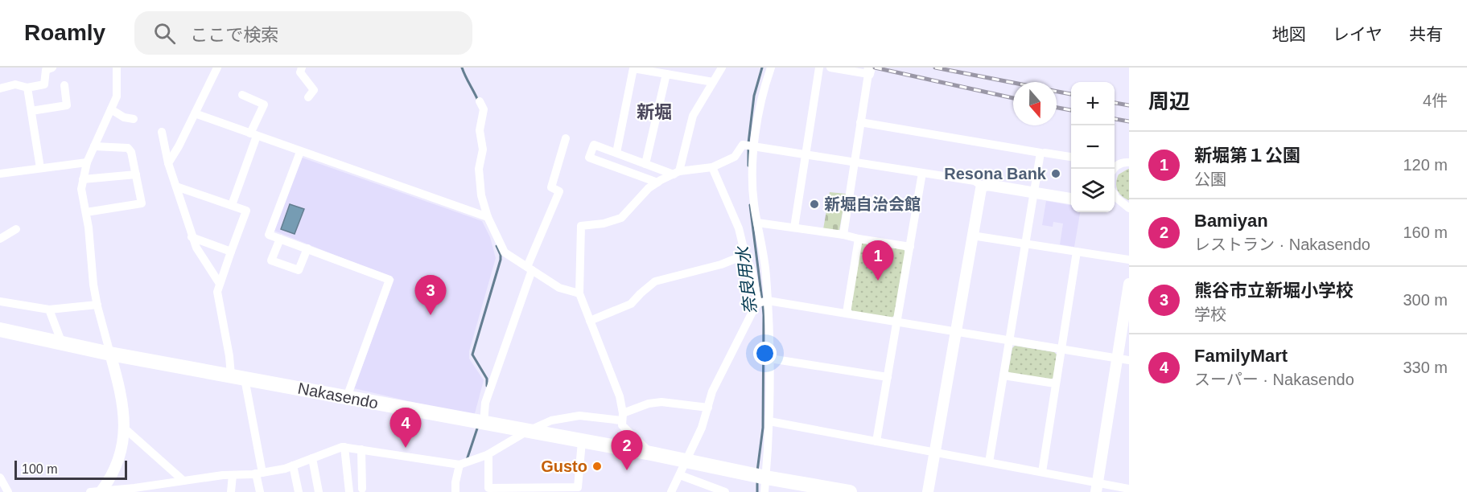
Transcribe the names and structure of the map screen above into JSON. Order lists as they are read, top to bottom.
{
  "streets": {
    "highway": ["Nakasendo"]
  },
  "districts": ["新堀"],
  "water": ["奈良用水"],
  "places": ["Resona Bank", "新堀自治会館", "Gusto"],
  "scale_bar": "100 m",
  "north": "bottom",
  "page": {
    "header": "Roamly",
    "search": "ここで検索",
    "nav": ["地図", "レイヤ", "共有"],
    "heading": ["周辺", "4件"],
    "map_buttons": ["+", "−"],
    "list": [
      {
        "mark": "1",
        "name": "新堀第１公園",
        "note": "公園",
        "value": "120 m"
      },
      {
        "mark": "2",
        "name": "Bamiyan",
        "note": "レストラン · Nakasendo",
        "value": "160 m"
      },
      {
        "mark": "3",
        "name": "熊谷市立新堀小学校",
        "note": "学校",
        "value": "300 m"
      },
      {
        "mark": "4",
        "name": "FamilyMart",
        "note": "スーパー · Nakasendo",
        "value": "330 m"
      }
    ],
    "pins": [
      "1",
      "3",
      "4",
      "2"
    ],
    "scale": "100 m"
  }
}
